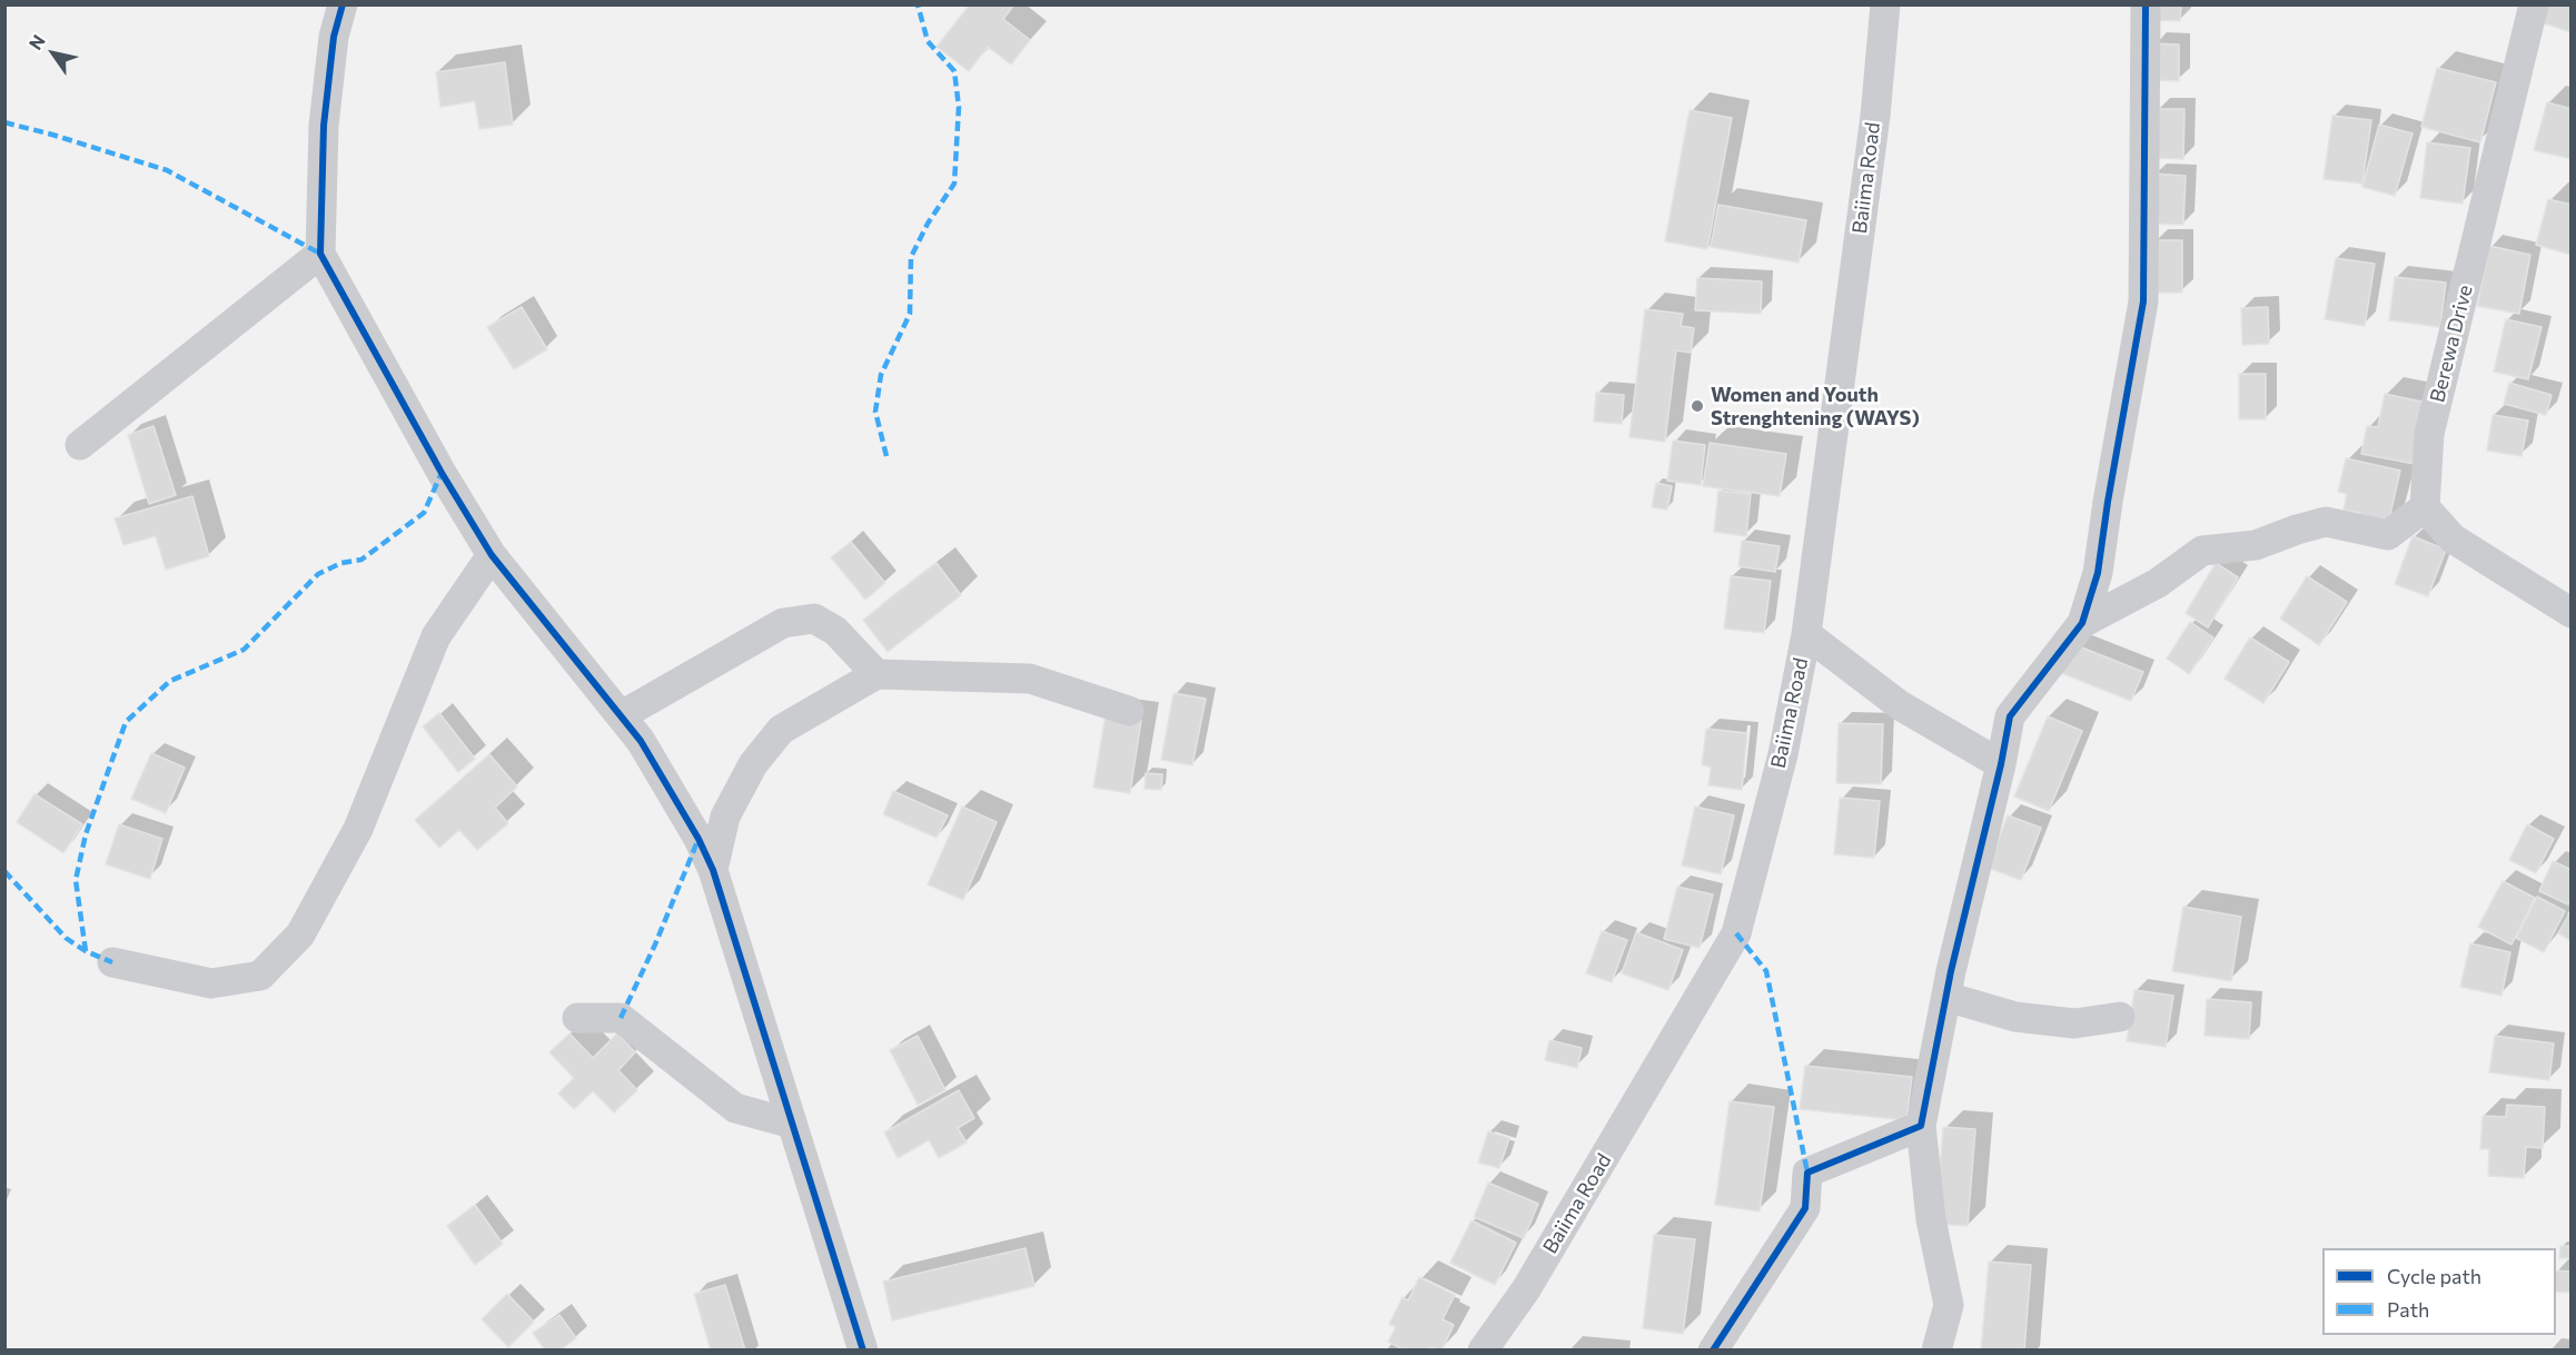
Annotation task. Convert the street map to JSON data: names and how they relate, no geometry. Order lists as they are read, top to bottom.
{
  "streets": {
    "street": ["Baiima Road", "Berewa Drive"]
  },
  "places": ["Women and Youth Strenghtening (WAYS)"],
  "legend": ["Cycle path", "Path"],
  "north": "top left"
}
